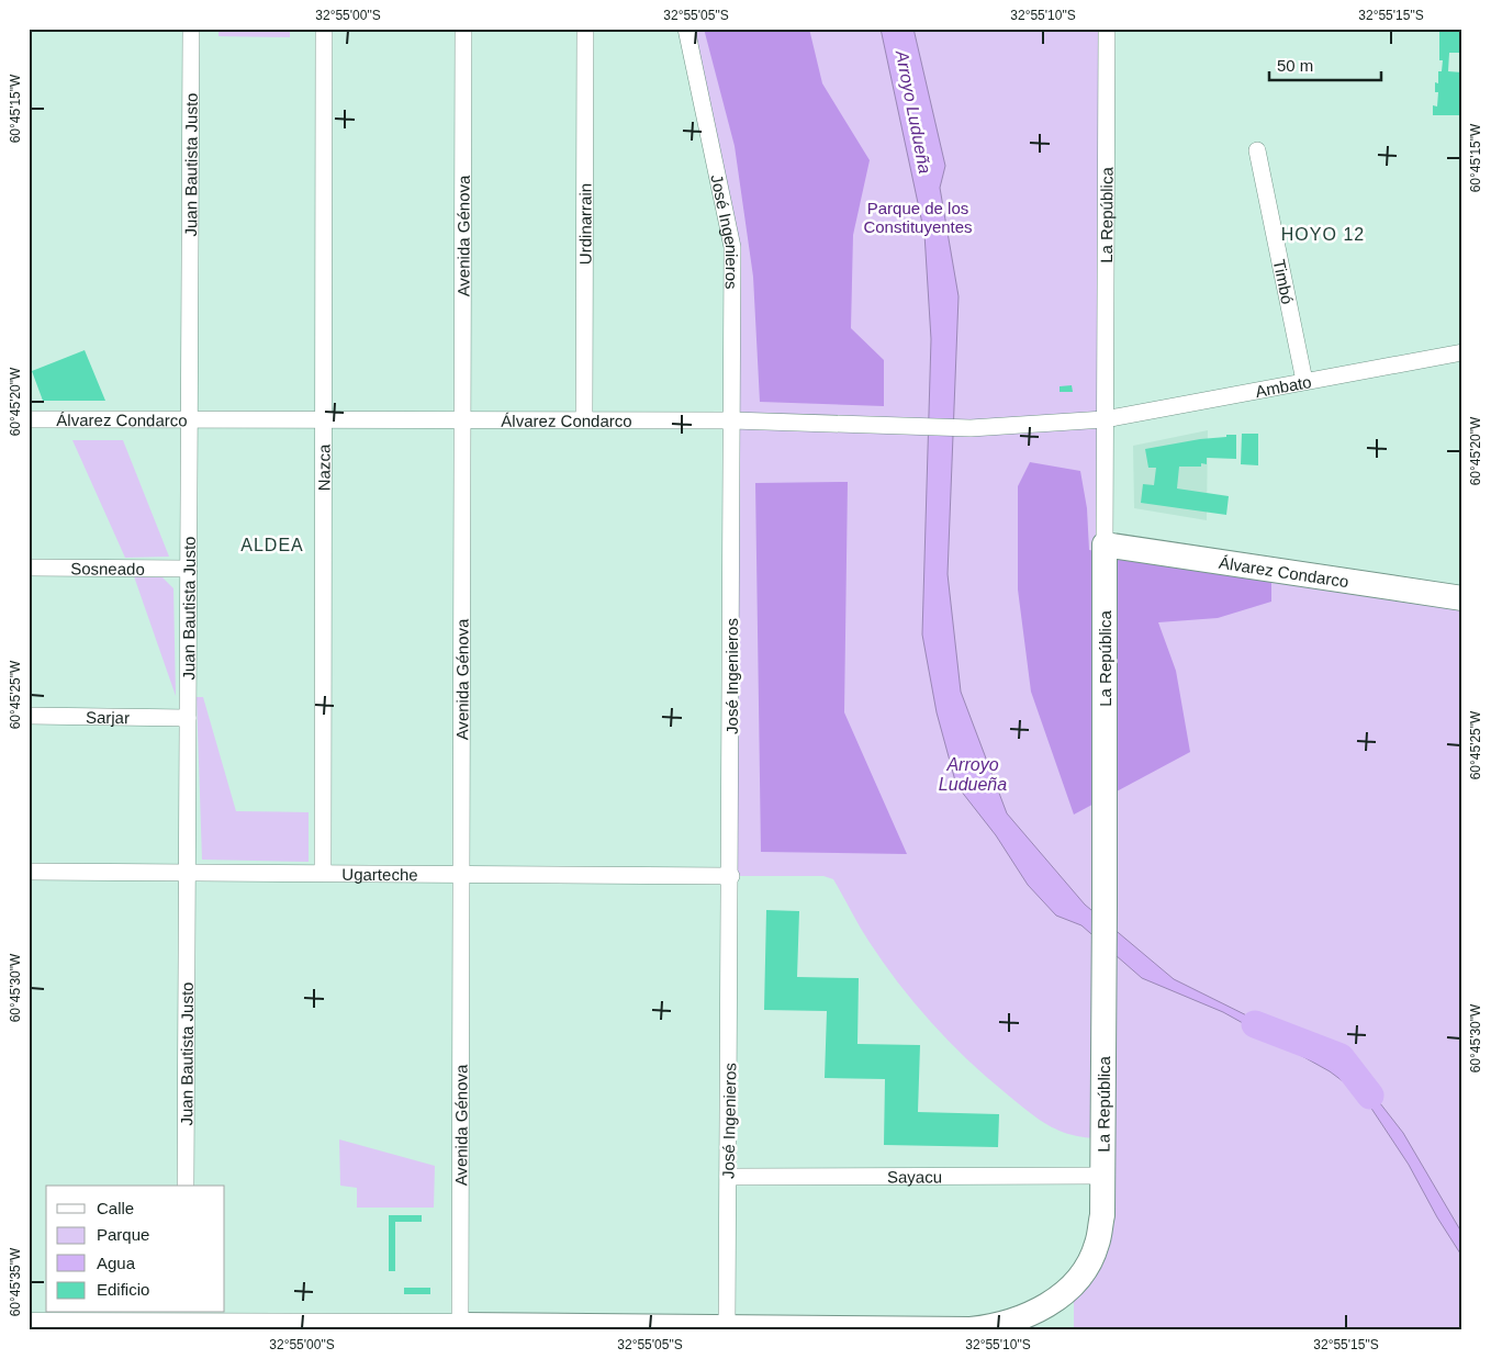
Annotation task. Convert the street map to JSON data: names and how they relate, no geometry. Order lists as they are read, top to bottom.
{
  "streets": {
    "main road": ["La República", "Álvarez Condarco"],
    "street": [
      "Juan Bautista Justo",
      "Urdinarrain",
      "José Ingenieros",
      "Avenida Génova",
      "Timbó",
      "Ambato",
      "Nazca",
      "Sosneado",
      "Sarjar",
      "Ugarteche",
      "Sayacu"
    ]
  },
  "crossings": [
    ["Juan Bautista Justo", "Álvarez Condarco"],
    ["Juan Bautista Justo", "Sosneado"],
    ["Juan Bautista Justo", "Sarjar"],
    ["Juan Bautista Justo", "Ugarteche"],
    ["La República", "José Ingenieros"],
    ["La República", "Avenida Génova"],
    ["La República", "Ambato"],
    ["La República", "Álvarez Condarco"],
    ["La República", "Sayacu"],
    ["Urdinarrain", "Álvarez Condarco"],
    ["José Ingenieros", "Álvarez Condarco"],
    ["José Ingenieros", "Ugarteche"],
    ["José Ingenieros", "Sayacu"],
    ["Avenida Génova", "Álvarez Condarco"],
    ["Avenida Génova", "Ugarteche"],
    ["Timbó", "Ambato"],
    ["Ambato", "Álvarez Condarco"],
    ["Álvarez Condarco", "Nazca"],
    ["Nazca", "Ugarteche"]
  ],
  "districts": ["HOYO 12", "ALDEA"],
  "water": ["Arroyo Ludueña"],
  "parks": ["Parque de los Constituyentes"],
  "legend": [
    "Calle",
    "Parque",
    "Agua",
    "Edificio"
  ],
  "scale_bar": "50 m",
  "coordinates": [
    "32°55'00\"S",
    "32°55'05\"S",
    "32°55'10\"S",
    "32°55'15\"S",
    "60°45'15\"W",
    "60°45'20\"W",
    "60°45'25\"W",
    "60°45'30\"W",
    "60°45'35\"W"
  ]
}
